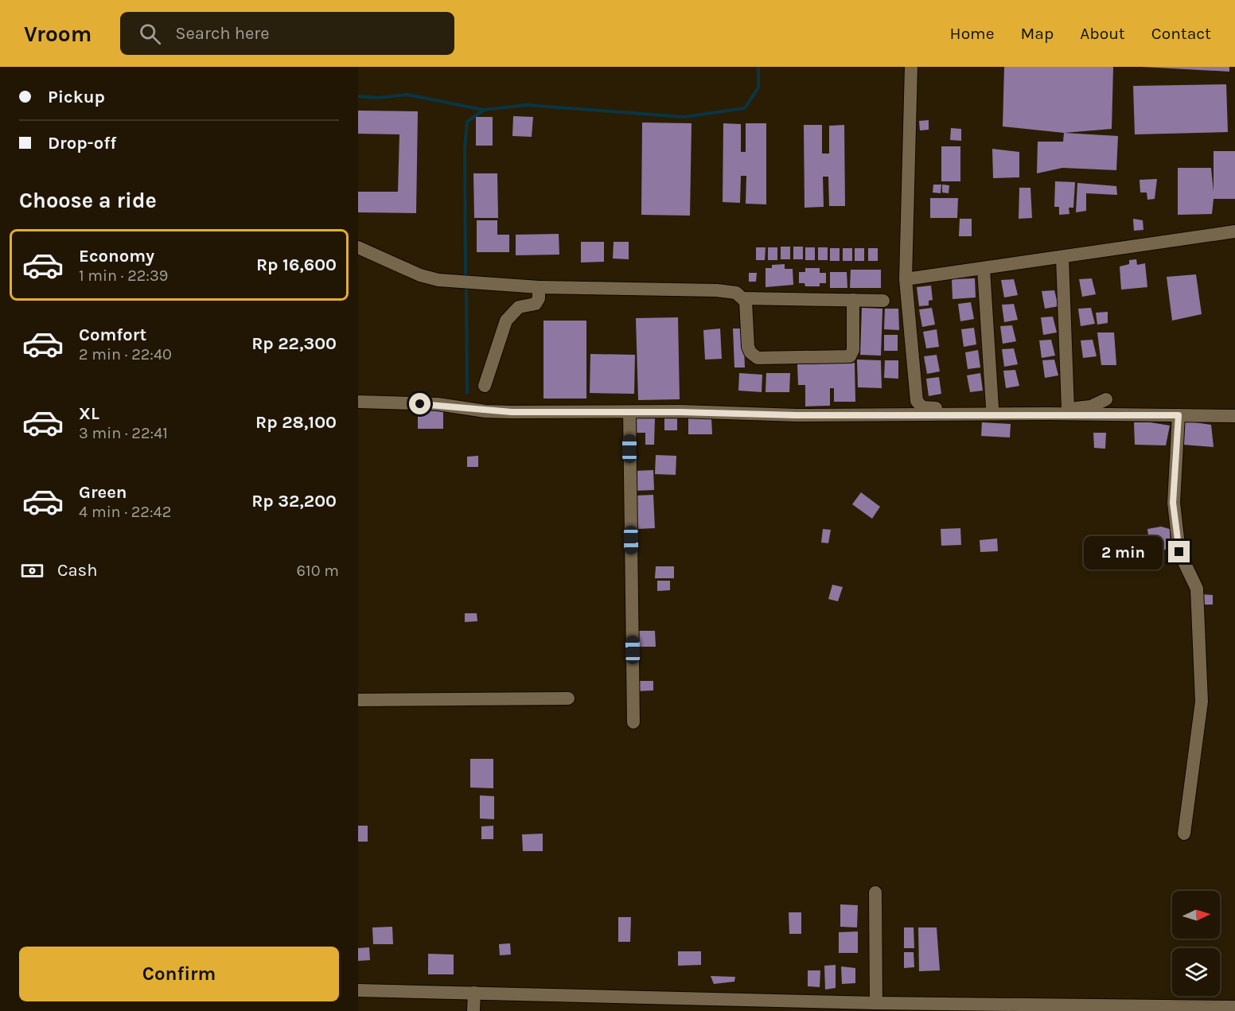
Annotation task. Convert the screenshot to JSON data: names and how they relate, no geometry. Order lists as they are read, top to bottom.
{
  "north": "right",
  "page": {
    "header": "Vroom",
    "search": "Search here",
    "nav": [
      "Home",
      "Map",
      "About",
      "Contact"
    ],
    "banner": ["Pickup", "Drop-off"],
    "heading": "Choose a ride",
    "list": [
      {
        "name": "Economy",
        "note": "1 min · 22:39",
        "value": "Rp 16,600"
      },
      {
        "name": "Comfort",
        "note": "2 min · 22:40",
        "value": "Rp 22,300"
      },
      {
        "name": "XL",
        "note": "3 min · 22:41",
        "value": "Rp 28,100"
      },
      {
        "name": "Green",
        "note": "4 min · 22:42",
        "value": "Rp 32,200"
      }
    ],
    "bubble": "2 min",
    "pay": ["Cash", "610 m"],
    "buttons": "Confirm"
  }
}
